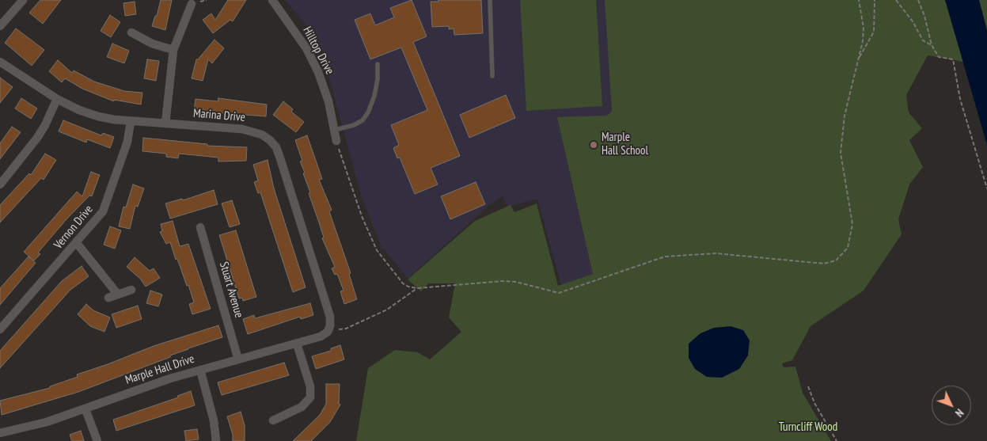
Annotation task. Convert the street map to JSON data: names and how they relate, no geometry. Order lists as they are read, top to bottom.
{
  "streets": {
    "street": [
      "Hilltop Drive",
      "Marina Drive",
      "Vernon Drive",
      "Stuart Avenue",
      "Marple Hall Drive"
    ]
  },
  "crossings": [
    ["Marina Drive", "Vernon Drive"],
    ["Marina Drive", "Marple Hall Drive"],
    ["Stuart Avenue", "Marple Hall Drive"]
  ],
  "parks": ["Turncliff Wood"],
  "places": ["Marple Hall School"],
  "north": "bottom right"
}
